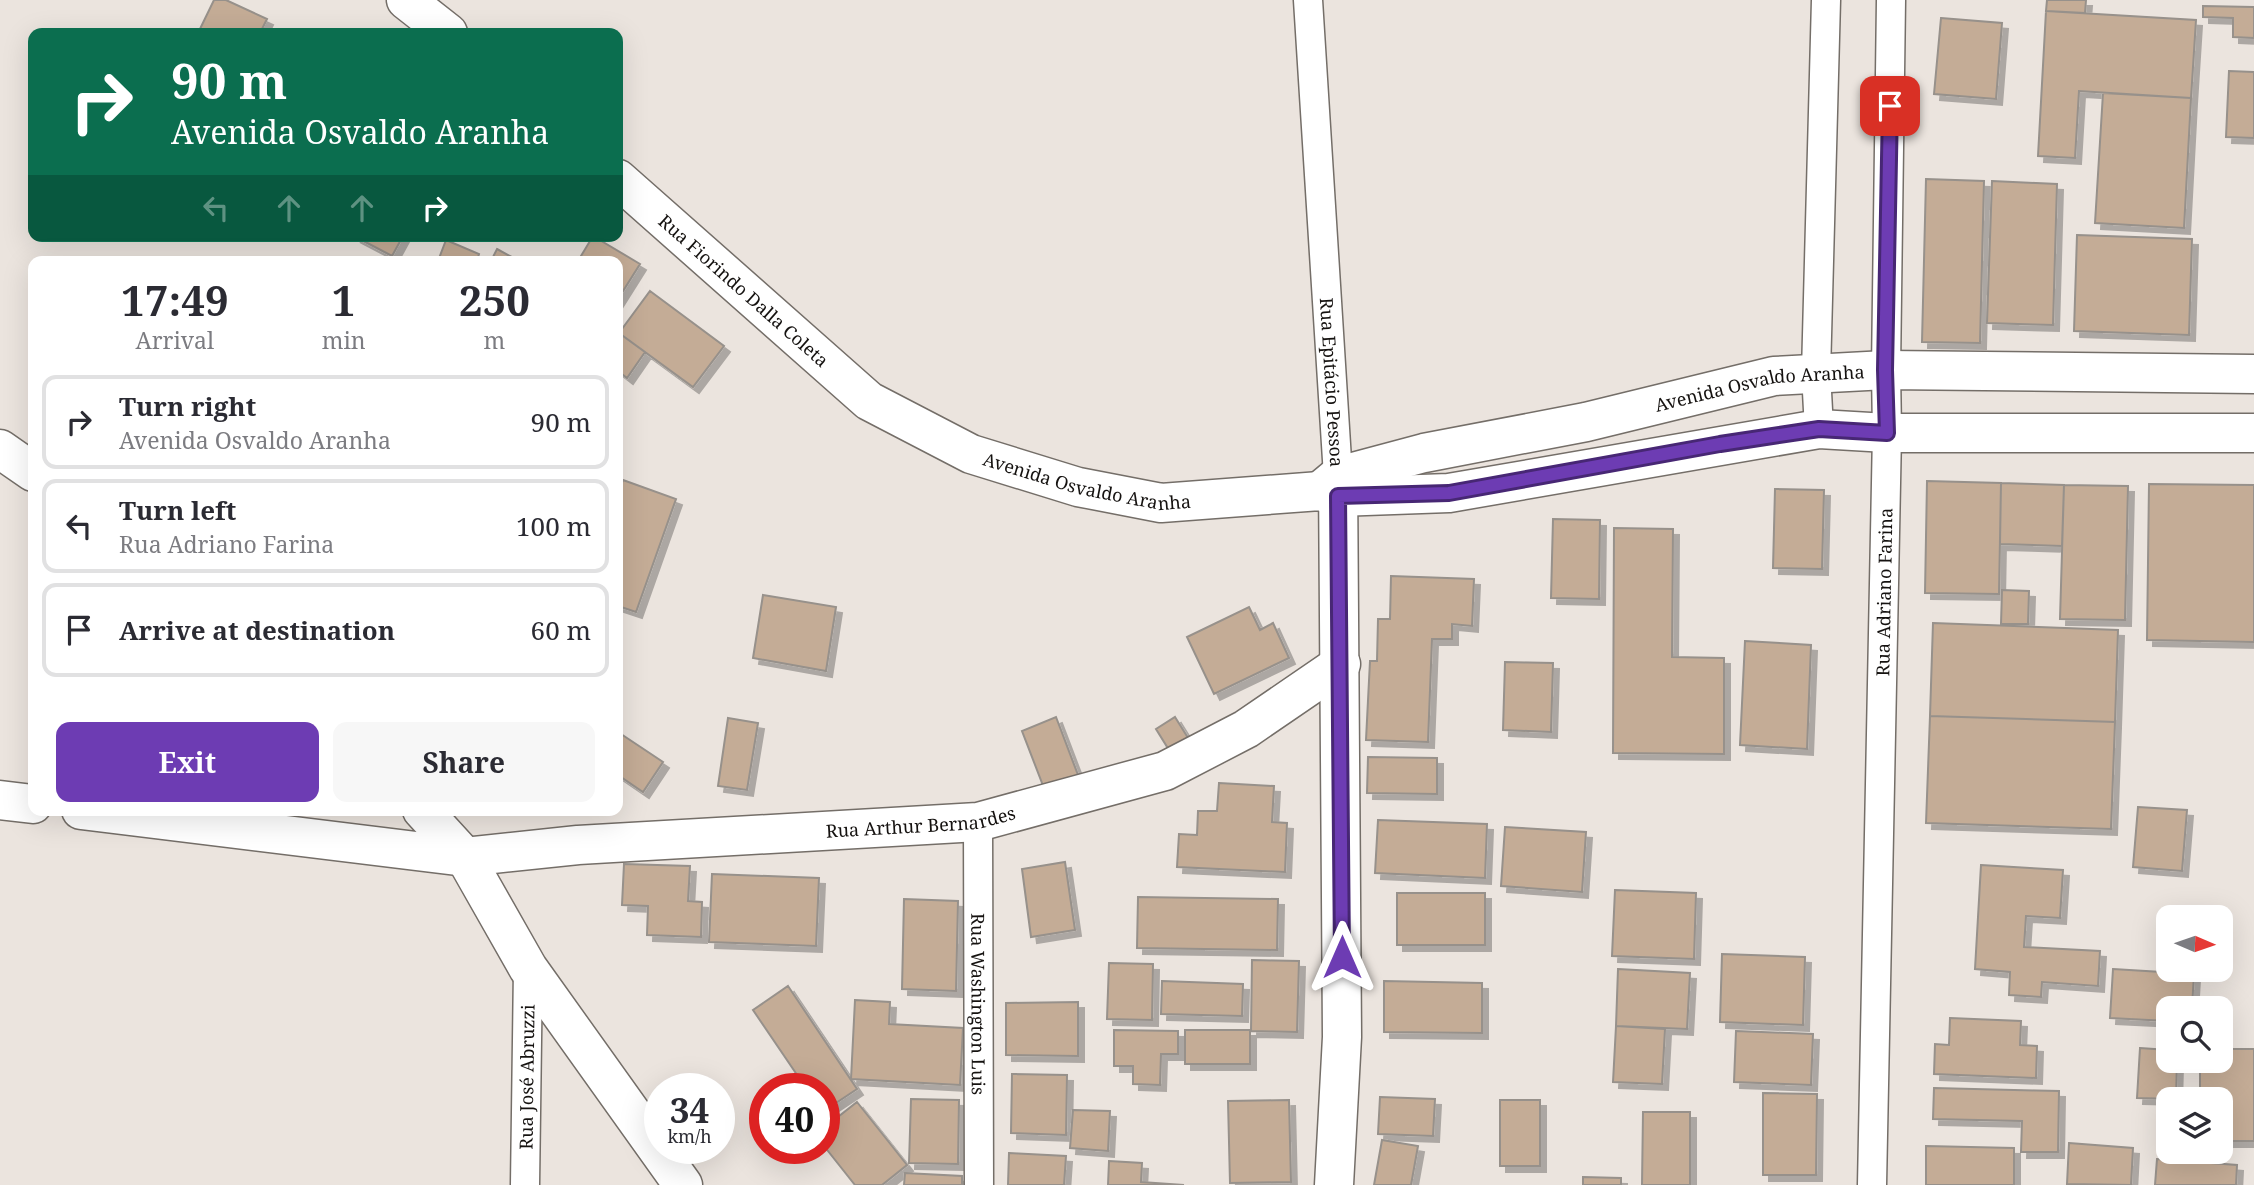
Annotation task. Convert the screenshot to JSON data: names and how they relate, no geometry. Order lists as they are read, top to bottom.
{
  "streets": {
    "main road": [
      "Rua Fiorindo Dalla Coleta",
      "Rua Epitácio Pessoa",
      "Avenida Osvaldo Aranha",
      "Rua Arthur Bernardes"
    ],
    "street": ["Rua Adriano Farina", "Rua Washington Luis", "Rua José Abruzzi"]
  },
  "crossings": [
    ["Rua Fiorindo Dalla Coleta", "Avenida Osvaldo Aranha"],
    ["Rua Epitácio Pessoa", "Avenida Osvaldo Aranha"],
    ["Rua Epitácio Pessoa", "Rua Arthur Bernardes"],
    ["Avenida Osvaldo Aranha", "Rua Adriano Farina"],
    ["Rua Arthur Bernardes", "Rua Washington Luis"]
  ],
  "north": "right",
  "page": {
    "turn": ["90 m", "Avenida Osvaldo Aranha"],
    "eta": [
      "17:49",
      "Arrival",
      "1",
      "min",
      "250",
      "m"
    ],
    "list": [
      {
        "name": "Turn right",
        "note": "Avenida Osvaldo Aranha",
        "value": "90 m"
      },
      {
        "name": "Turn left",
        "note": "Rua Adriano Farina",
        "value": "100 m"
      },
      {
        "name": "Arrive at destination",
        "value": "60 m"
      }
    ],
    "buttons": ["Exit", "Share"],
    "speed": "34 km/h",
    "limit": "40"
  }
}
